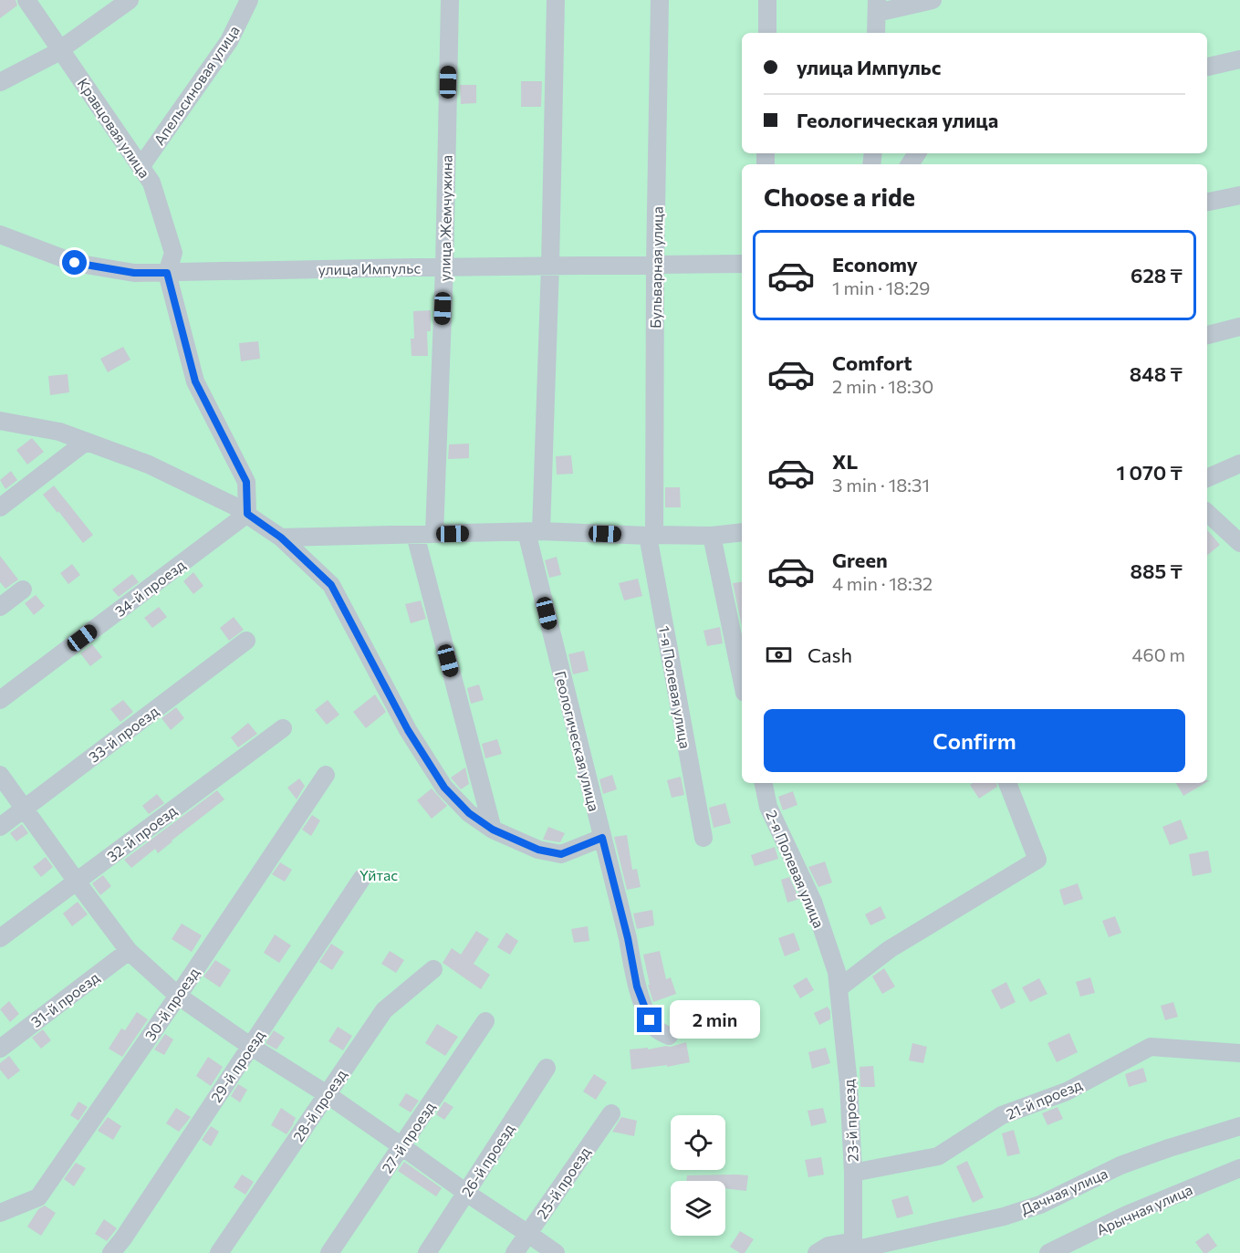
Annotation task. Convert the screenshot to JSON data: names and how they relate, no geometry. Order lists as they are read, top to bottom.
{
  "streets": {
    "street": [
      "Апельсиновая улица",
      "Кравцовая улица",
      "улица Жемчужина",
      "Бульварная улица",
      "улица Импульс",
      "34-й проезд",
      "1-я Полевая улица",
      "33-й проезд",
      "Геологическая улица",
      "32-й проезд",
      "2-я Полевая улица",
      "31-й проезд",
      "30-й проезд",
      "29-й проезд",
      "21-й проезд",
      "28-й проезд",
      "23-й проезд",
      "27-й проезд",
      "26-й проезд",
      "25-й проезд",
      "Дачная улица",
      "Арычная улица"
    ]
  },
  "crossings": [
    ["Апельсиновая улица", "Кравцовая улица"],
    ["Кравцовая улица", "улица Импульс"],
    ["Кравцовая улица", "34-й проезд"],
    ["улица Жемчужина", "улица Импульс"],
    ["Бульварная улица", "улица Импульс"],
    ["Бульварная улица", "1-я Полевая улица"],
    ["улица Импульс", "Геологическая улица"],
    ["2-я Полевая улица", "23-й проезд"],
    ["21-й проезд", "23-й проезд"],
    ["23-й проезд", "Дачная улица"]
  ],
  "parks": ["Үйтас"],
  "page": {
    "banner": ["улица Импульс", "Геологическая улица"],
    "heading": "Choose a ride",
    "list": [
      {
        "name": "Economy",
        "note": "1 min · 18:29",
        "value": "628 ₸"
      },
      {
        "name": "Comfort",
        "note": "2 min · 18:30",
        "value": "848 ₸"
      },
      {
        "name": "XL",
        "note": "3 min · 18:31",
        "value": "1 070 ₸"
      },
      {
        "name": "Green",
        "note": "4 min · 18:32",
        "value": "885 ₸"
      }
    ],
    "pay": ["Cash", "460 m"],
    "buttons": "Confirm",
    "bubble": "2 min"
  }
}
